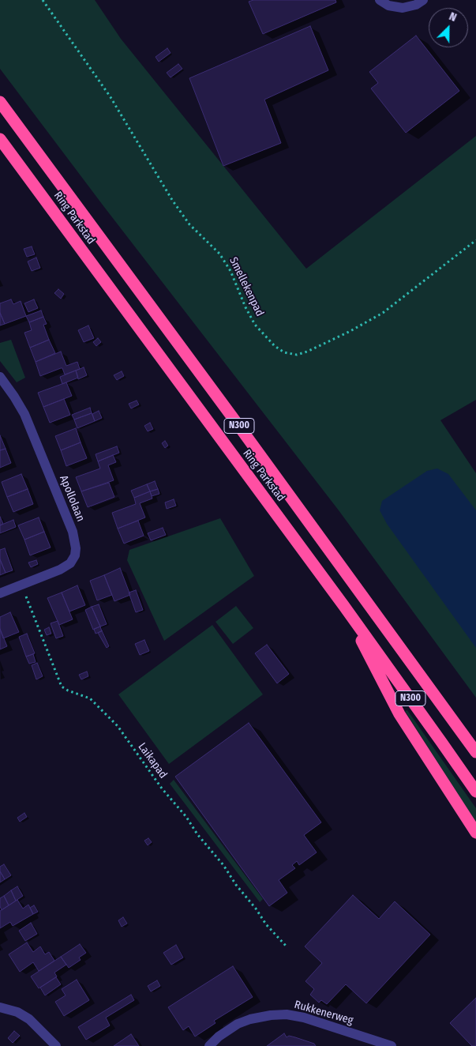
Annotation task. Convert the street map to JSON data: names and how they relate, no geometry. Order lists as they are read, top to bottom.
{
  "streets": {
    "highway": ["Ring Parkstad", "N300"],
    "street": ["Apollolaan", "Rukkenerweg"],
    "path": ["Smellekenpad", "Laikapad"]
  },
  "crossings": [
    ["Ring Parkstad", "N300"],
    ["Apollolaan", "Laikapad"]
  ],
  "north": "top right"
}
